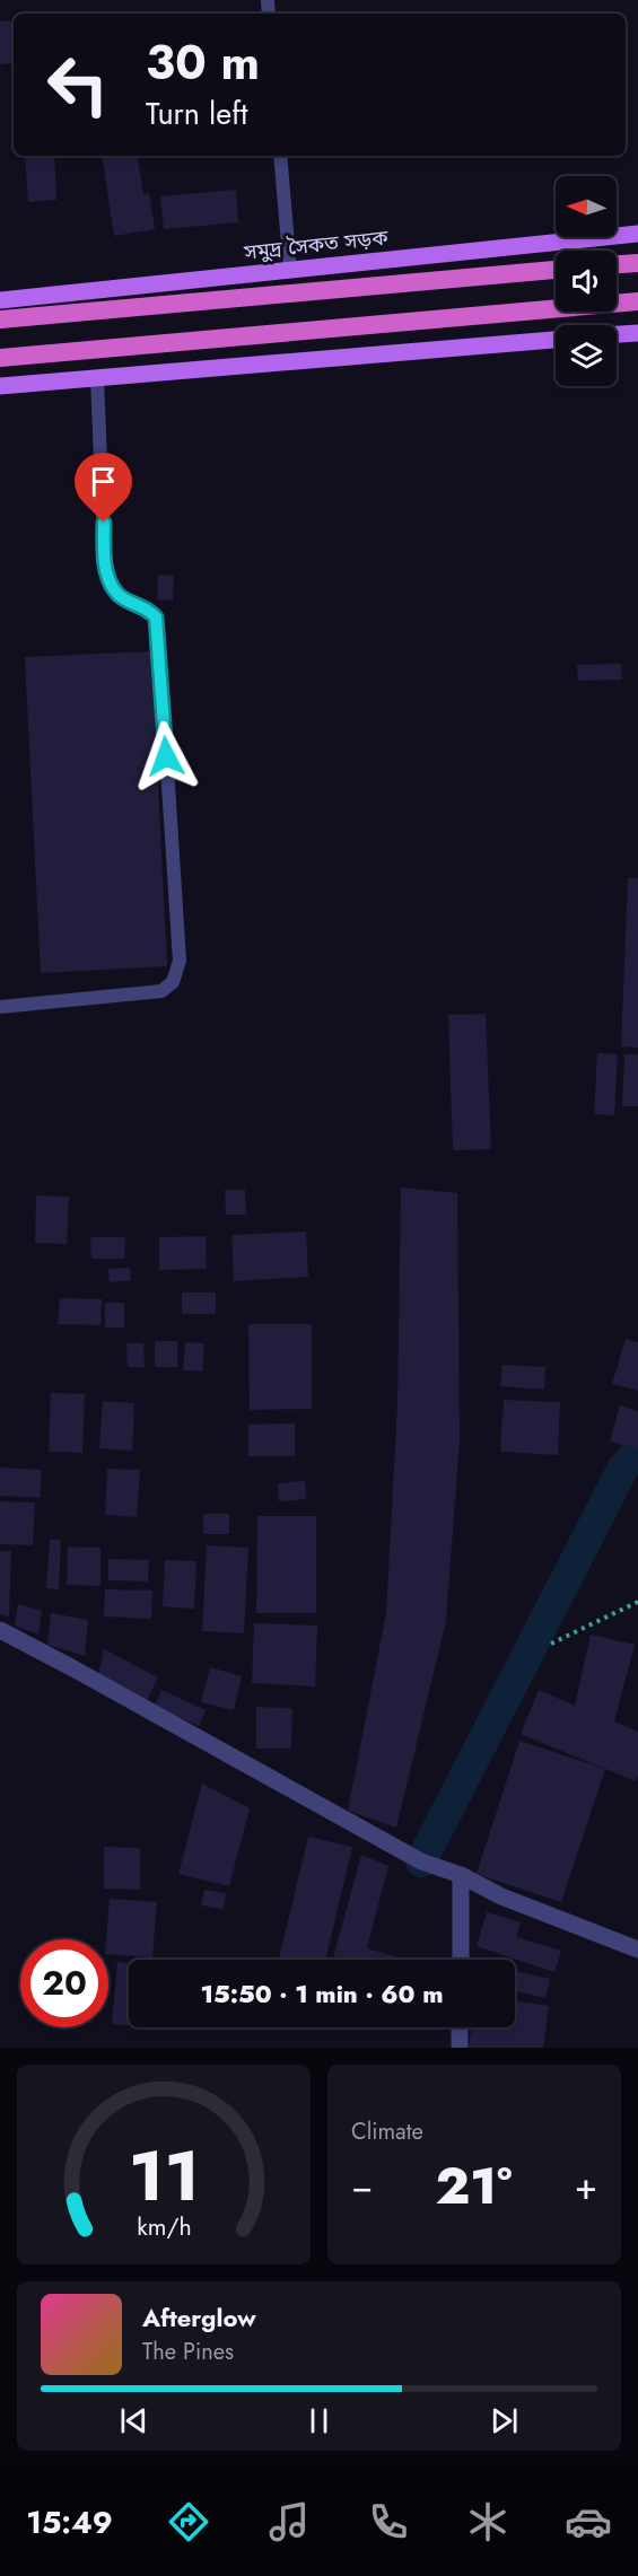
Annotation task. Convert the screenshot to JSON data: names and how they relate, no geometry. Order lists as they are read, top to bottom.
{
  "streets": {
    "main road": ["সমুদ্র সৈকত সড়ক"]
  },
  "north": "left",
  "page": {
    "turn": ["30 m", "Turn left"],
    "limit": "20",
    "trip": "15:50 · 1 min · 60 m",
    "tile": "Climate",
    "heat": ["−", "21°", "+"],
    "song": ["Afterglow", "The Pines"],
    "tabs": "15:49",
    "gauge": ["11", "km/h"]
  }
}
